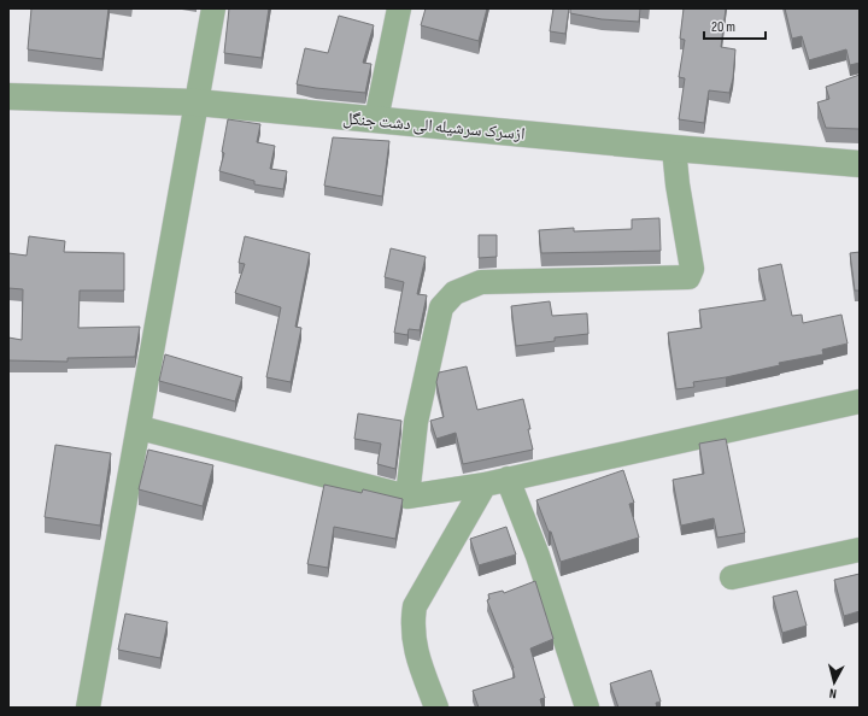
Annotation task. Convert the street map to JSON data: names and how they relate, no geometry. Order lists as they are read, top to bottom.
{
  "streets": {
    "street": ["ازسرک سرشیله الی دشت جنگل"]
  },
  "scale_bar": "20 m",
  "north": "bottom"
}
